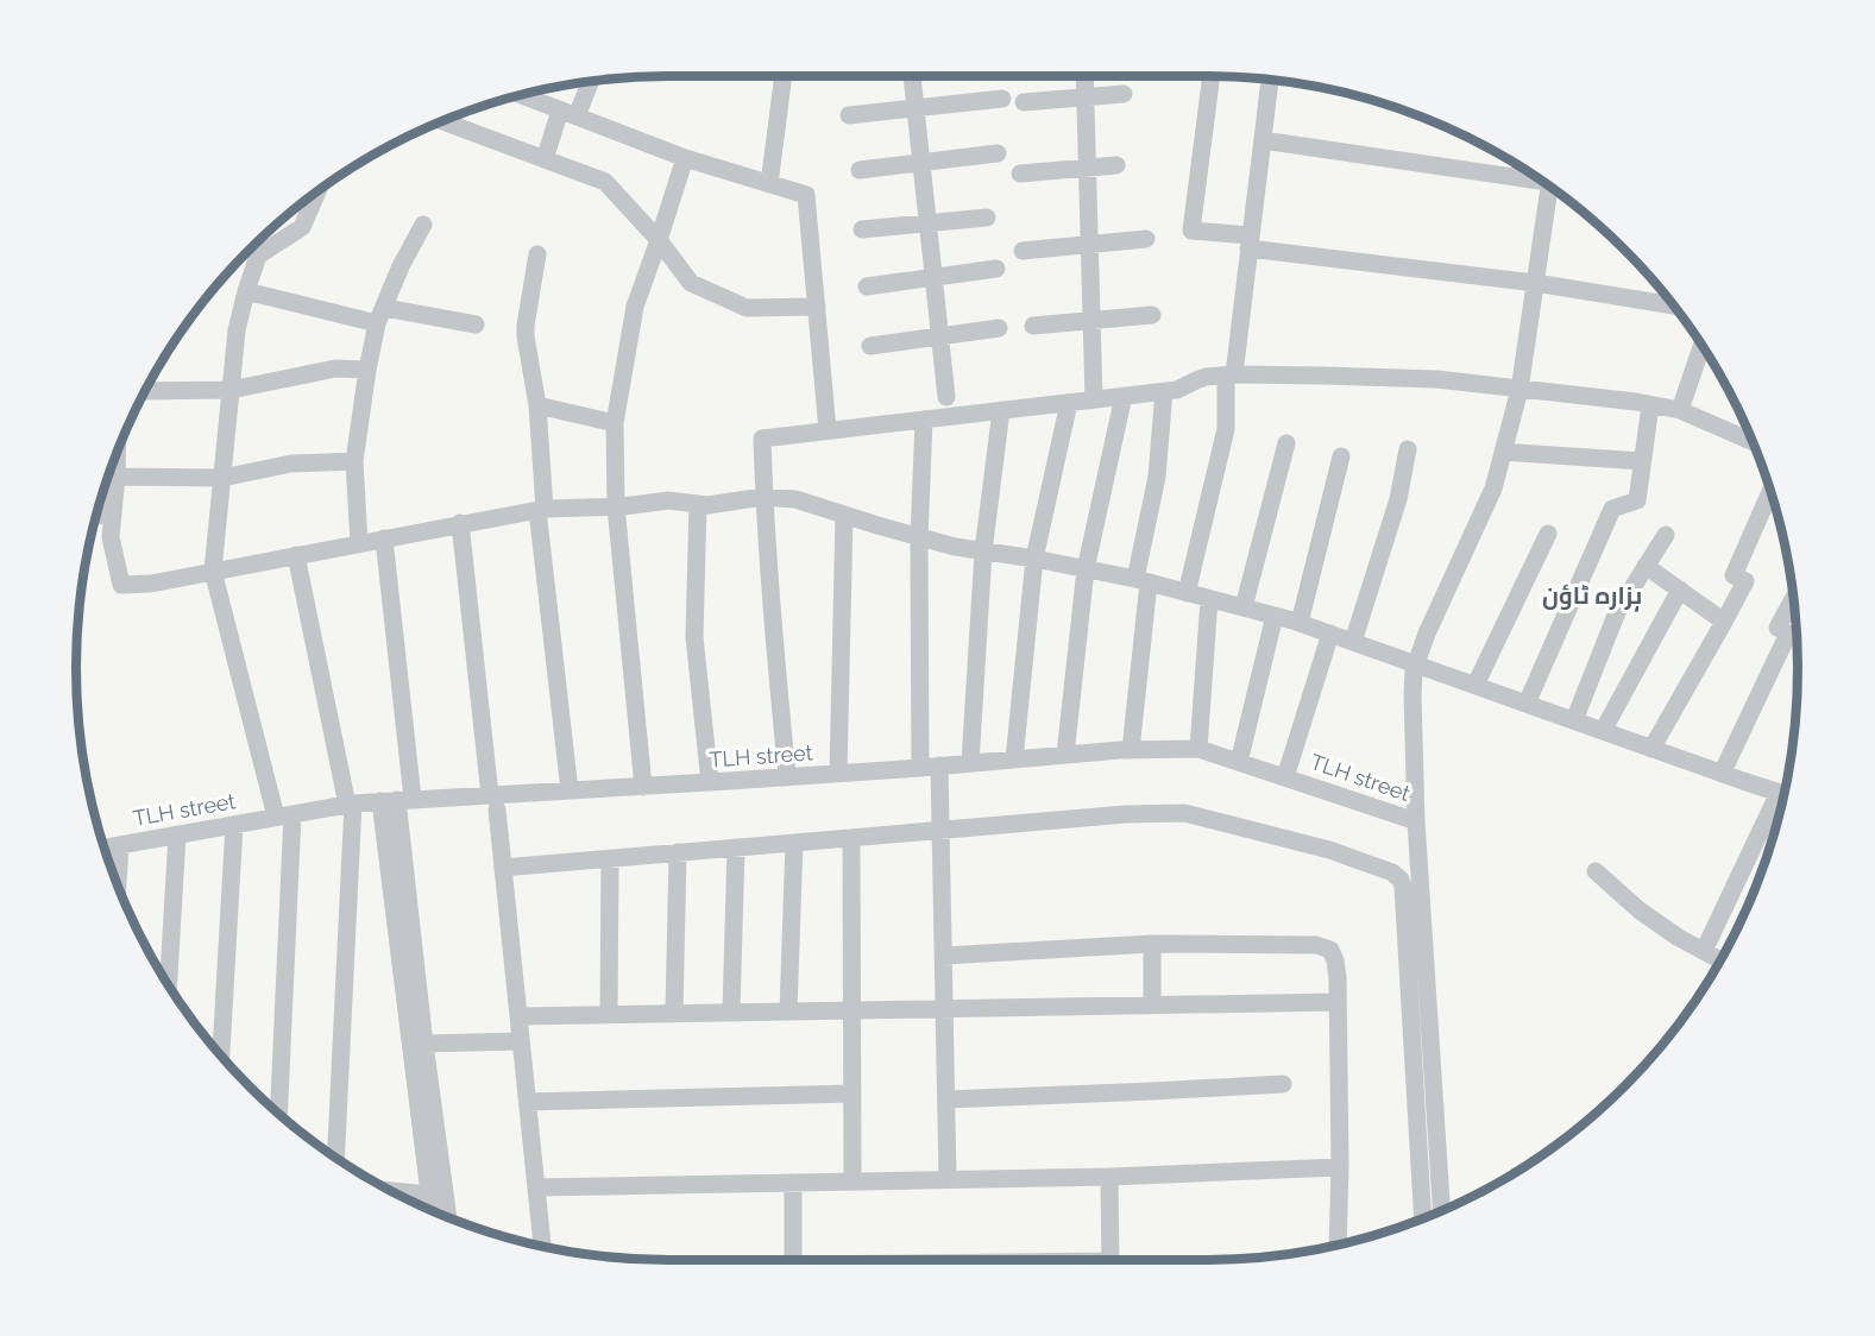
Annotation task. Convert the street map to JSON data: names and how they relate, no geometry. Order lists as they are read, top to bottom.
{
  "streets": {
    "street": ["TLH street"]
  },
  "districts": ["ہزارہ ٹاؤن"]
}
